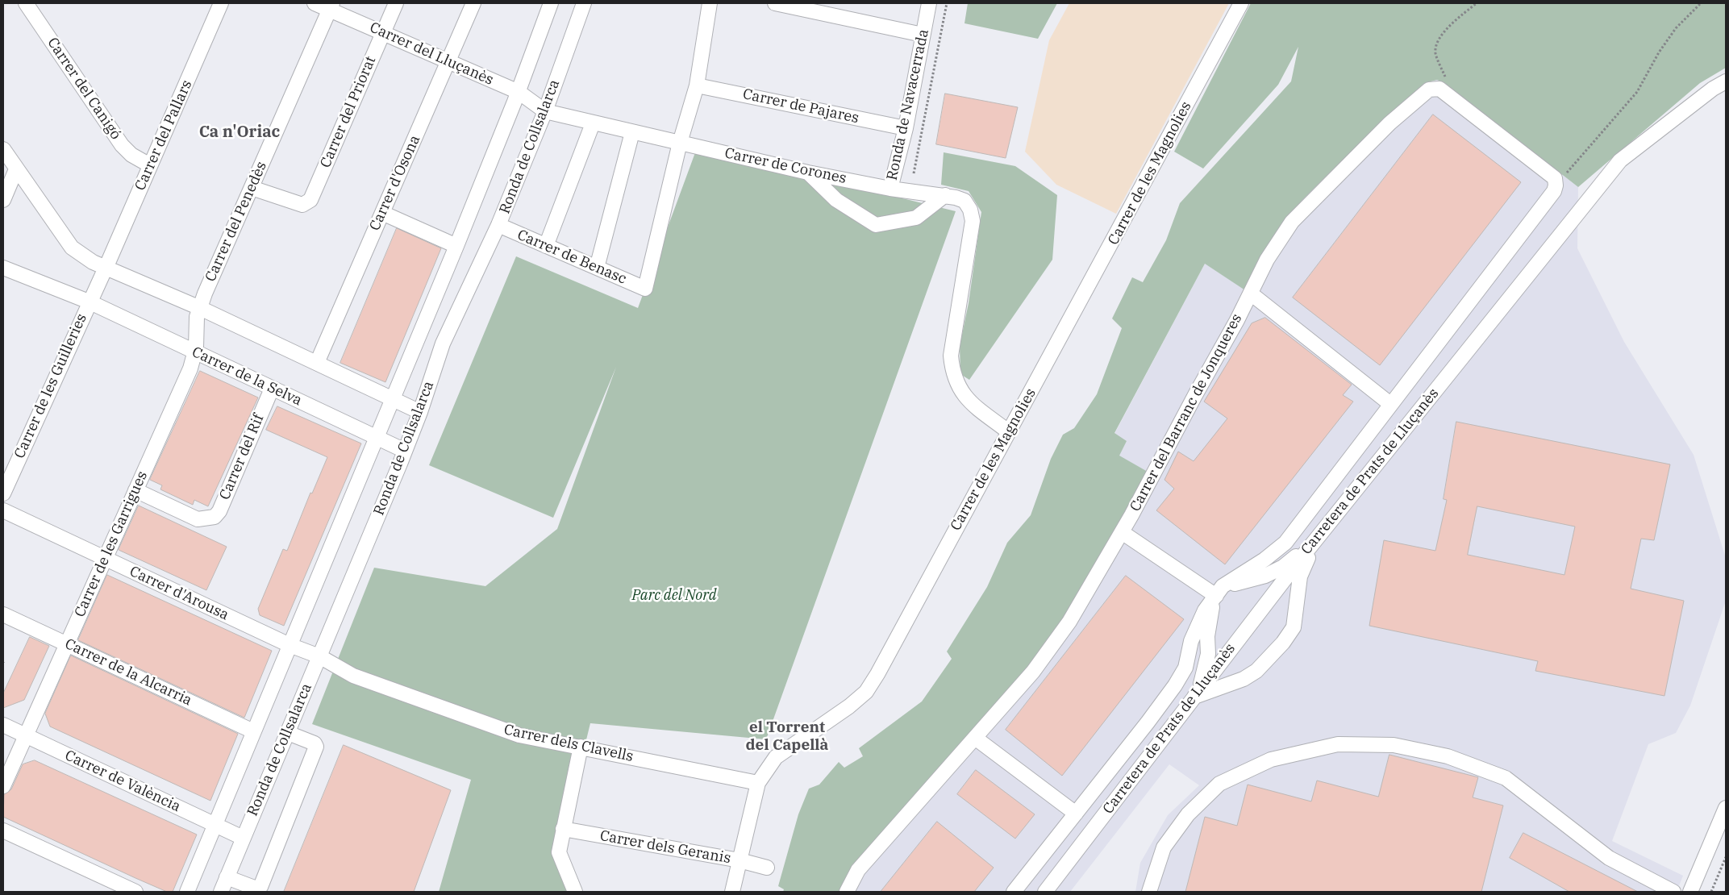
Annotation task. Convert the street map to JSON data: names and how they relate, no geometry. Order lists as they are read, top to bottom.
{
  "streets": {
    "street": [
      "Carrer del Lluçanès",
      "Carrer del Canigó",
      "Ronda de Navacerrada",
      "Carrer de Pajares",
      "Carrer del Priorat",
      "Carrer del Pallars",
      "Ronda de Collsalarca",
      "Carrer de Corones",
      "Carrer de les Magnolies",
      "Carrer d'Osona",
      "Carrer del Penedès",
      "Carrer de Benasc",
      "Carrer de la Selva",
      "Carrer de les Guilleries",
      "Carrer del Barranc de Jonqueres",
      "Carrer del Rif",
      "Carretera de Prats de Lluçanès",
      "Carrer de les Garrigues",
      "Carrer d'Arousa",
      "Carrer de la Alcarria",
      "Carrer dels Clavells",
      "Carrer de València",
      "Carrer dels Geranis"
    ]
  },
  "crossings": [
    ["Carrer del Lluçanès", "Carrer del Priorat"],
    ["Carrer del Lluçanès", "Ronda de Collsalarca"],
    ["Carrer del Lluçanès", "Carrer de Corones"],
    ["Carrer del Lluçanès", "Carrer d'Osona"],
    ["Carrer del Lluçanès", "Carrer del Penedès"],
    ["Carrer del Canigó", "Carrer del Pallars"],
    ["Ronda de Navacerrada", "Carrer de Pajares"],
    ["Ronda de Navacerrada", "Carrer de Corones"],
    ["Ronda de Navacerrada", "Carrer de les Magnolies"],
    ["Carrer del Priorat", "Carrer del Penedès"],
    ["Carrer del Pallars", "Carrer de la Selva"],
    ["Carrer del Pallars", "Carrer de les Guilleries"],
    ["Ronda de Collsalarca", "Carrer de Corones"],
    ["Ronda de Collsalarca", "Carrer de Benasc"],
    ["Ronda de Collsalarca", "Carrer de la Selva"],
    ["Ronda de Collsalarca", "Carrer d'Arousa"],
    ["Ronda de Collsalarca", "Carrer de la Alcarria"],
    ["Ronda de Collsalarca", "Carrer dels Clavells"],
    ["Ronda de Collsalarca", "Carrer de València"],
    ["Carrer de Corones", "Carrer de Benasc"],
    ["Carrer de les Magnolies", "Carrer dels Clavells"],
    ["Carrer de les Magnolies", "Carrer dels Geranis"],
    ["Carrer del Penedès", "Carrer de la Selva"],
    ["Carrer del Penedès", "Carrer de les Garrigues"],
    ["Carrer de la Selva", "Carrer de les Guilleries"],
    ["Carrer de la Selva", "Carrer del Rif"],
    ["Carrer de la Selva", "Carrer de les Garrigues"],
    ["Carrer del Rif", "Carrer de les Garrigues"],
    ["Carrer de les Garrigues", "Carrer d'Arousa"],
    ["Carrer de les Garrigues", "Carrer de la Alcarria"],
    ["Carrer de les Garrigues", "Carrer de València"],
    ["Carrer d'Arousa", "Carrer dels Clavells"]
  ],
  "districts": ["Ca n'Oriac", "el Torrent del Capellà"],
  "parks": ["Parc del Nord"]
}
